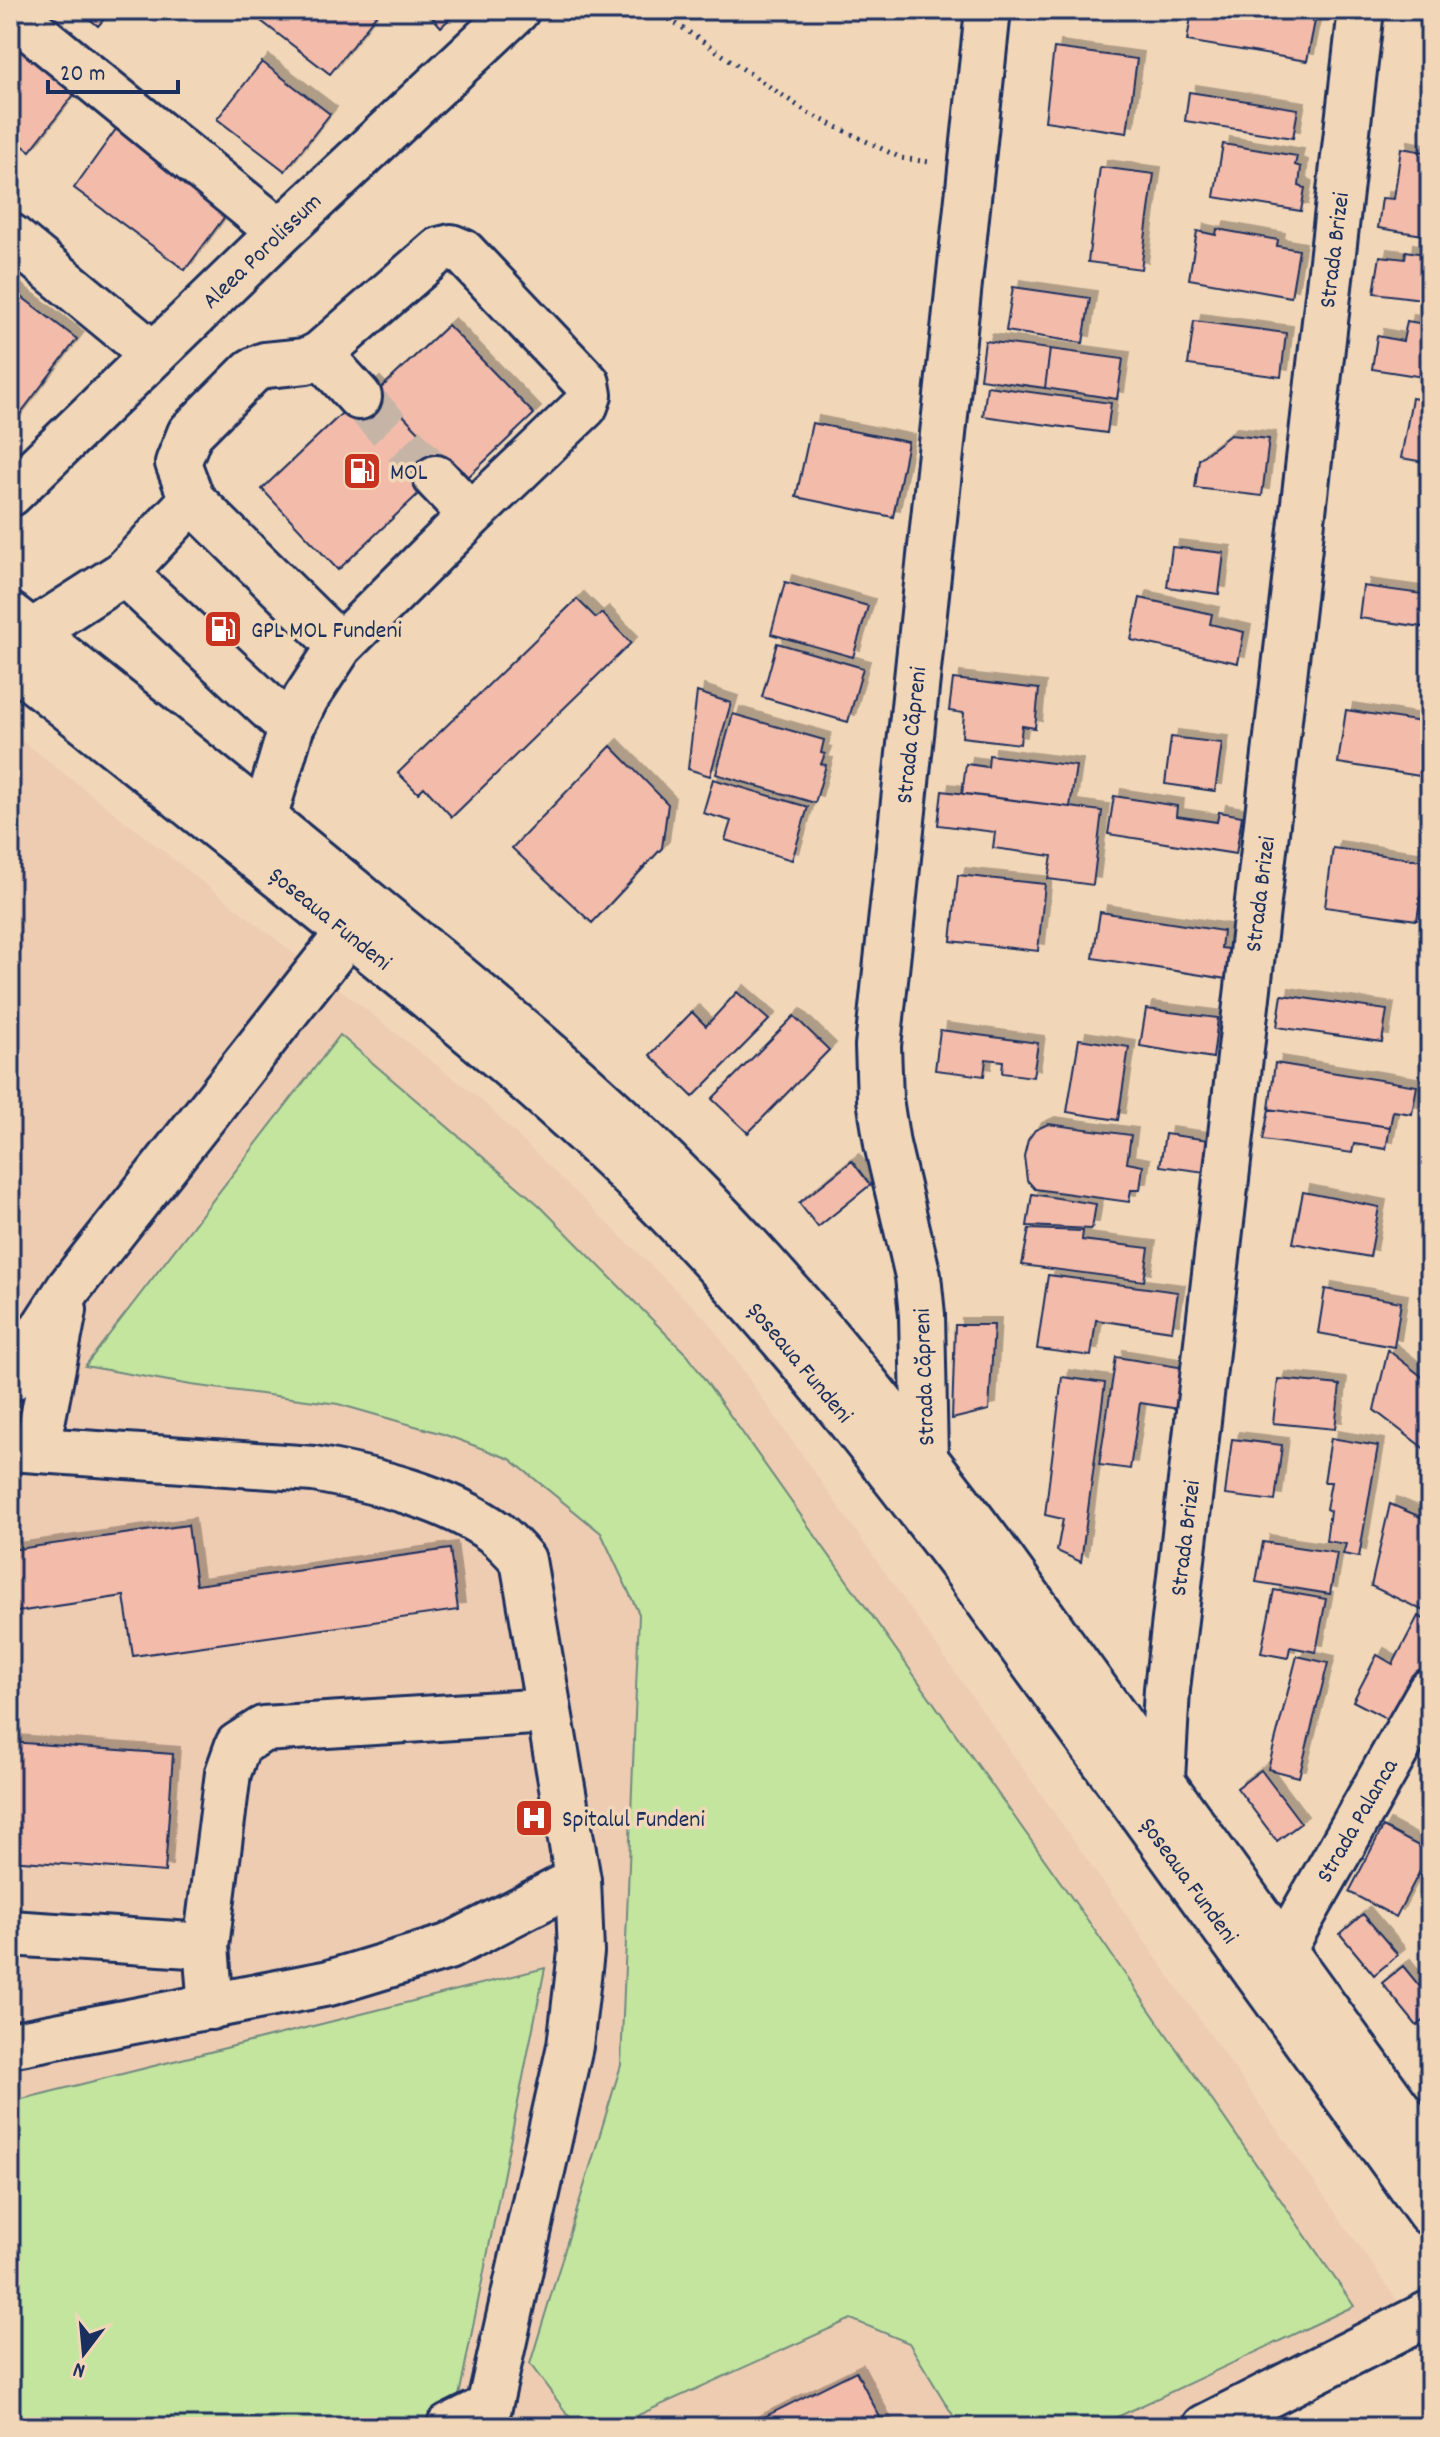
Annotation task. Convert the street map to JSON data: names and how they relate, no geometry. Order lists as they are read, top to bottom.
{
  "streets": {
    "street": [
      "Aleea Porolissum",
      "Strada Brizei",
      "Strada Căpreni",
      "Șoseaua Fundeni",
      "Strada Palanca"
    ]
  },
  "crossings": [
    ["Strada Brizei", "Șoseaua Fundeni"],
    ["Strada Căpreni", "Șoseaua Fundeni"],
    ["Șoseaua Fundeni", "Strada Palanca"]
  ],
  "places": {
    "fuel station": ["MOL", "GPL MOL Fundeni"],
    "hospital": ["Spitalul Fundeni"]
  },
  "scale_bar": "20 m",
  "north": "bottom"
}
